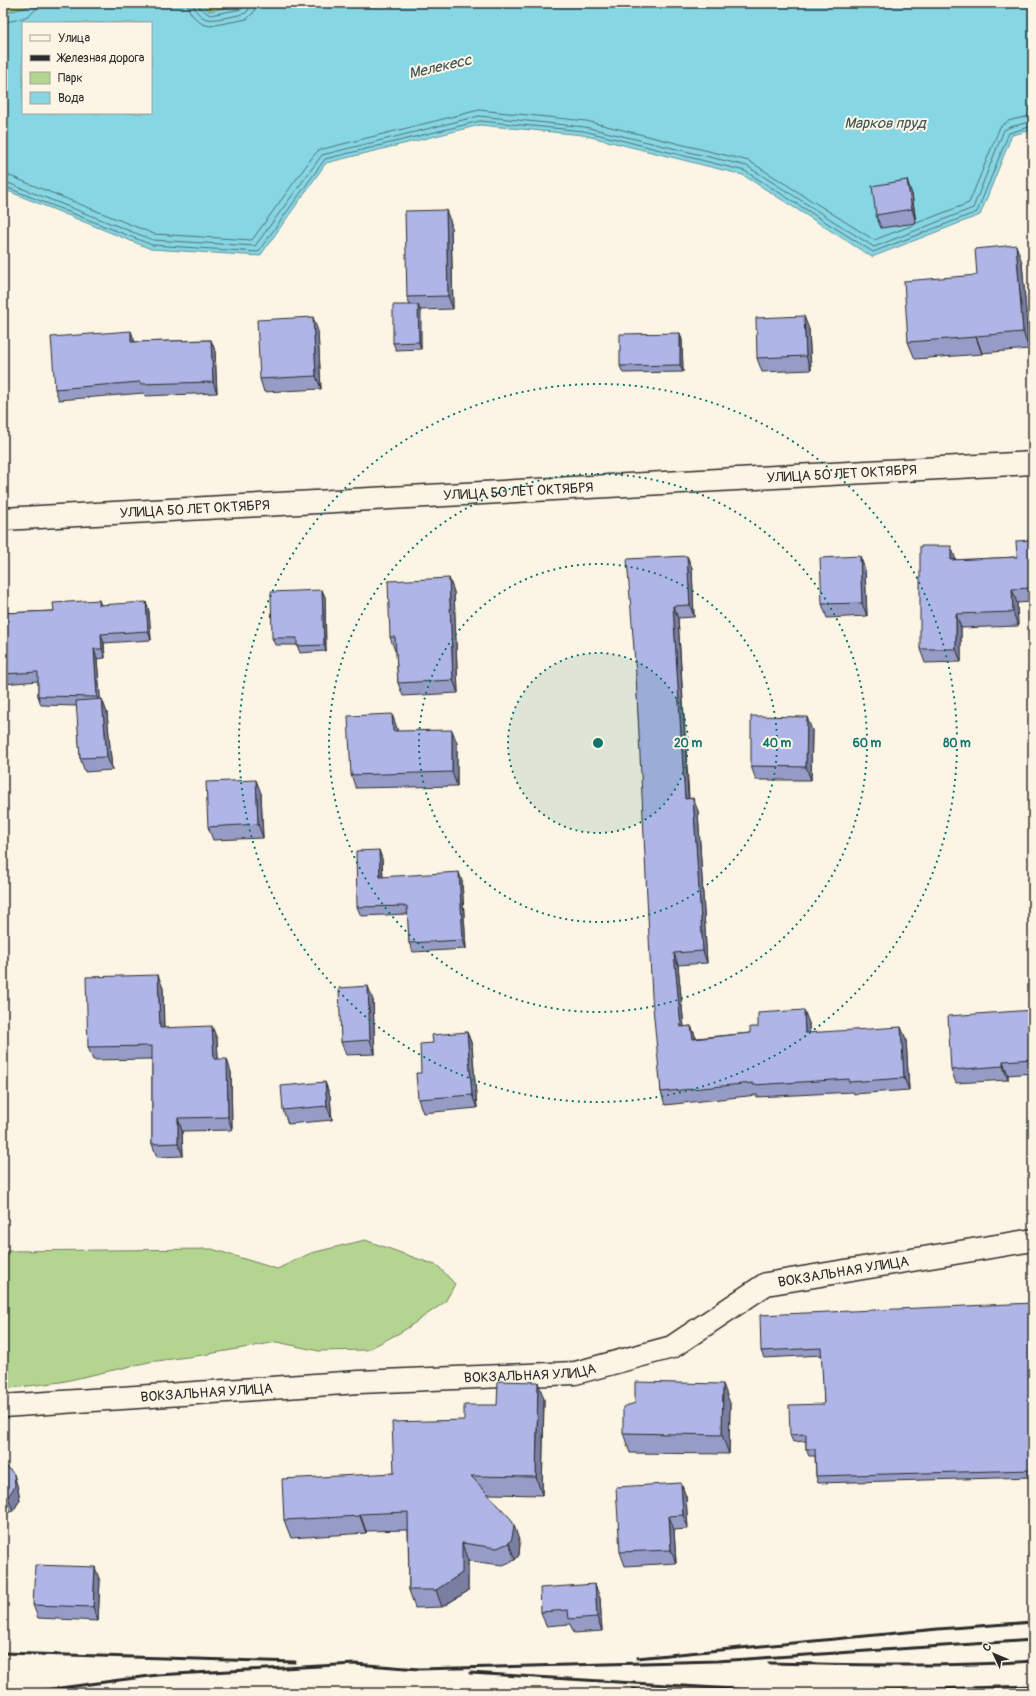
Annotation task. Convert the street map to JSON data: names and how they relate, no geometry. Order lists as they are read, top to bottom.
{
  "streets": {
    "street": ["УЛИЦА 50 ЛЕТ ОКТЯБРЯ", "ВОКЗАЛЬНАЯ УЛИЦА"]
  },
  "water": ["Мелекесс", "Марков пруд"],
  "legend": [
    "Улица",
    "Железная дорога",
    "Парк",
    "Вода"
  ],
  "north": "top left",
  "rings": [
    "20 m",
    "40 m",
    "60 m",
    "80 m"
  ]
}
